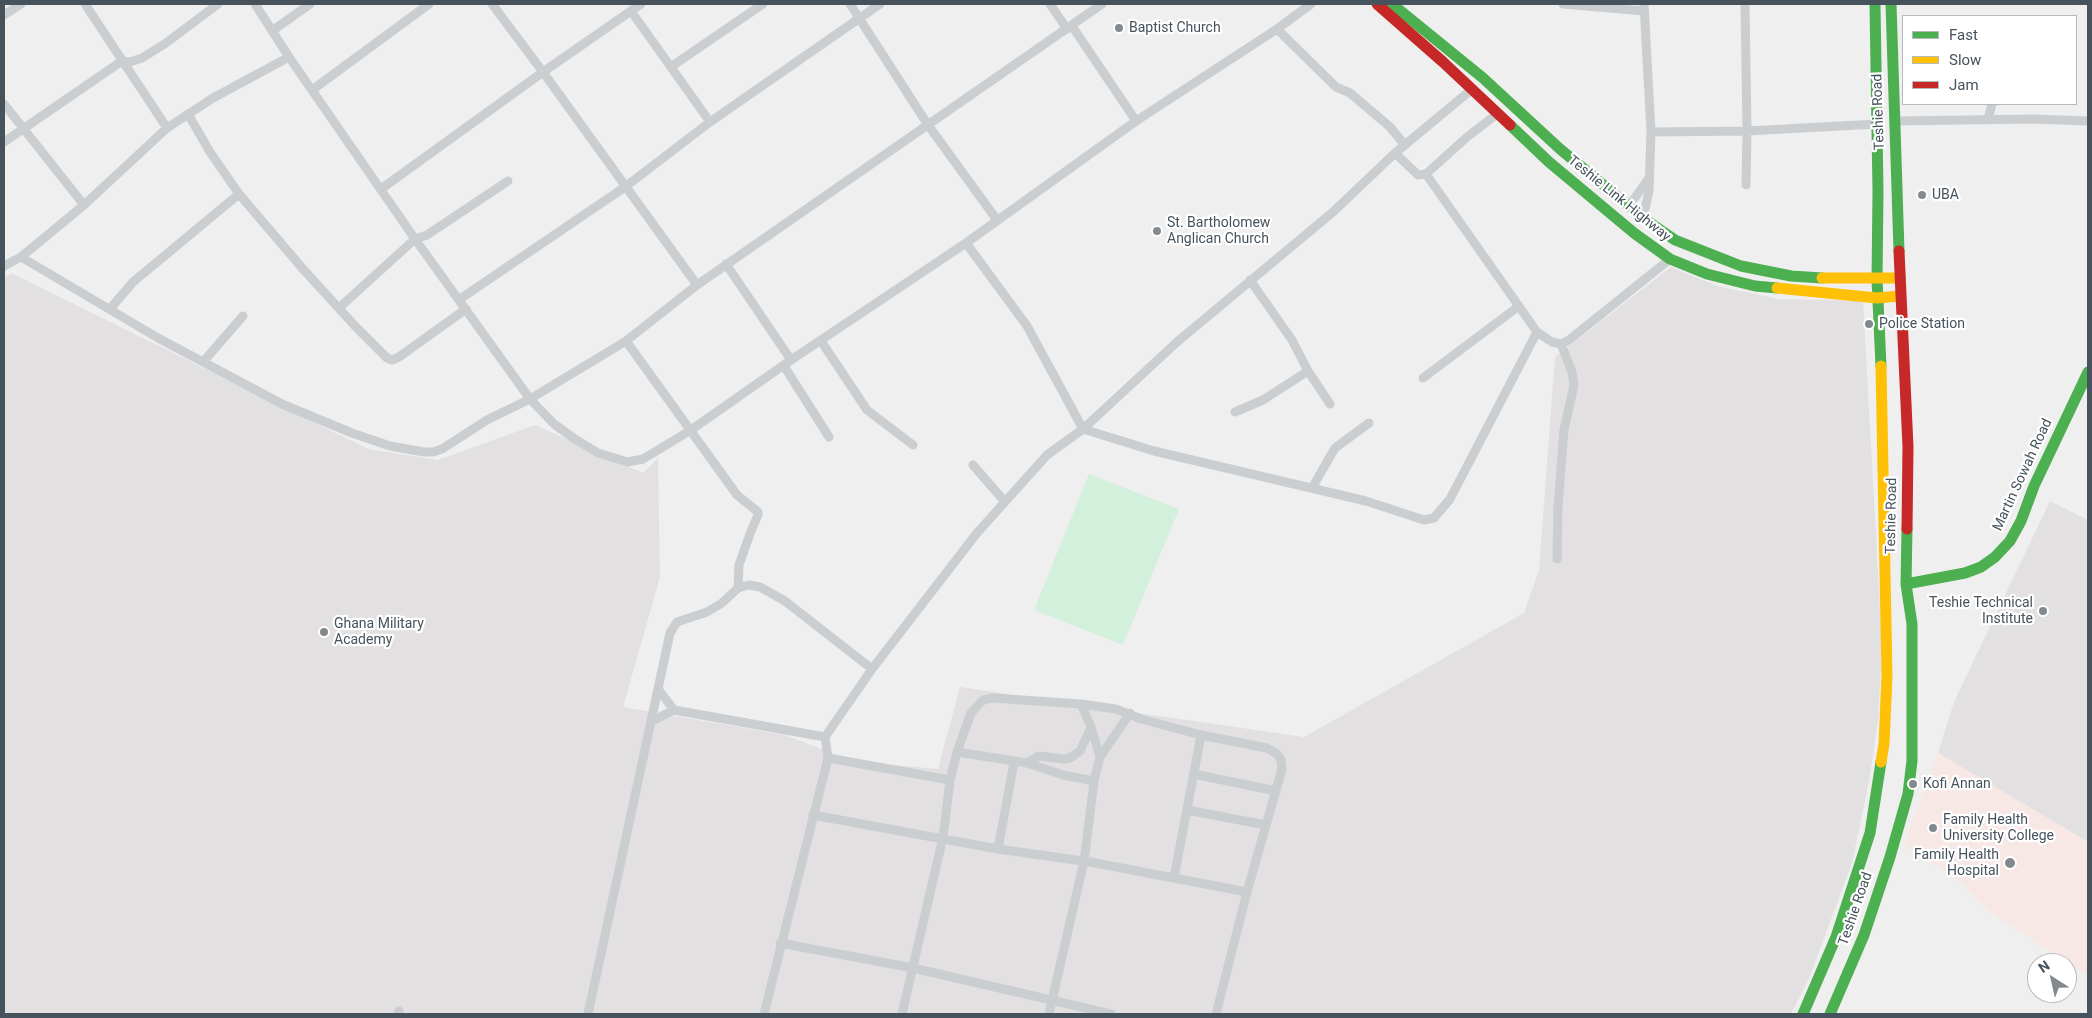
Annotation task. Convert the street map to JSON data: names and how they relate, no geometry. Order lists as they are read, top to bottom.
{
  "streets": {
    "main road": ["Teshie Road", "Teshie Link Highway", "Martin Sowah Road"]
  },
  "crossings": [
    ["Teshie Road", "Teshie Link Highway"],
    ["Teshie Road", "Martin Sowah Road"]
  ],
  "places": [
    "Baptist Church",
    "UBA",
    "St. Bartholomew Anglican Church",
    "Police Station",
    "Teshie Technical Institute",
    "Ghana Military Academy",
    "Kofi Annan",
    "Family Health University College",
    "Family Health Hospital"
  ],
  "legend": ["Fast", "Slow", "Jam"],
  "north": "top left"
}
